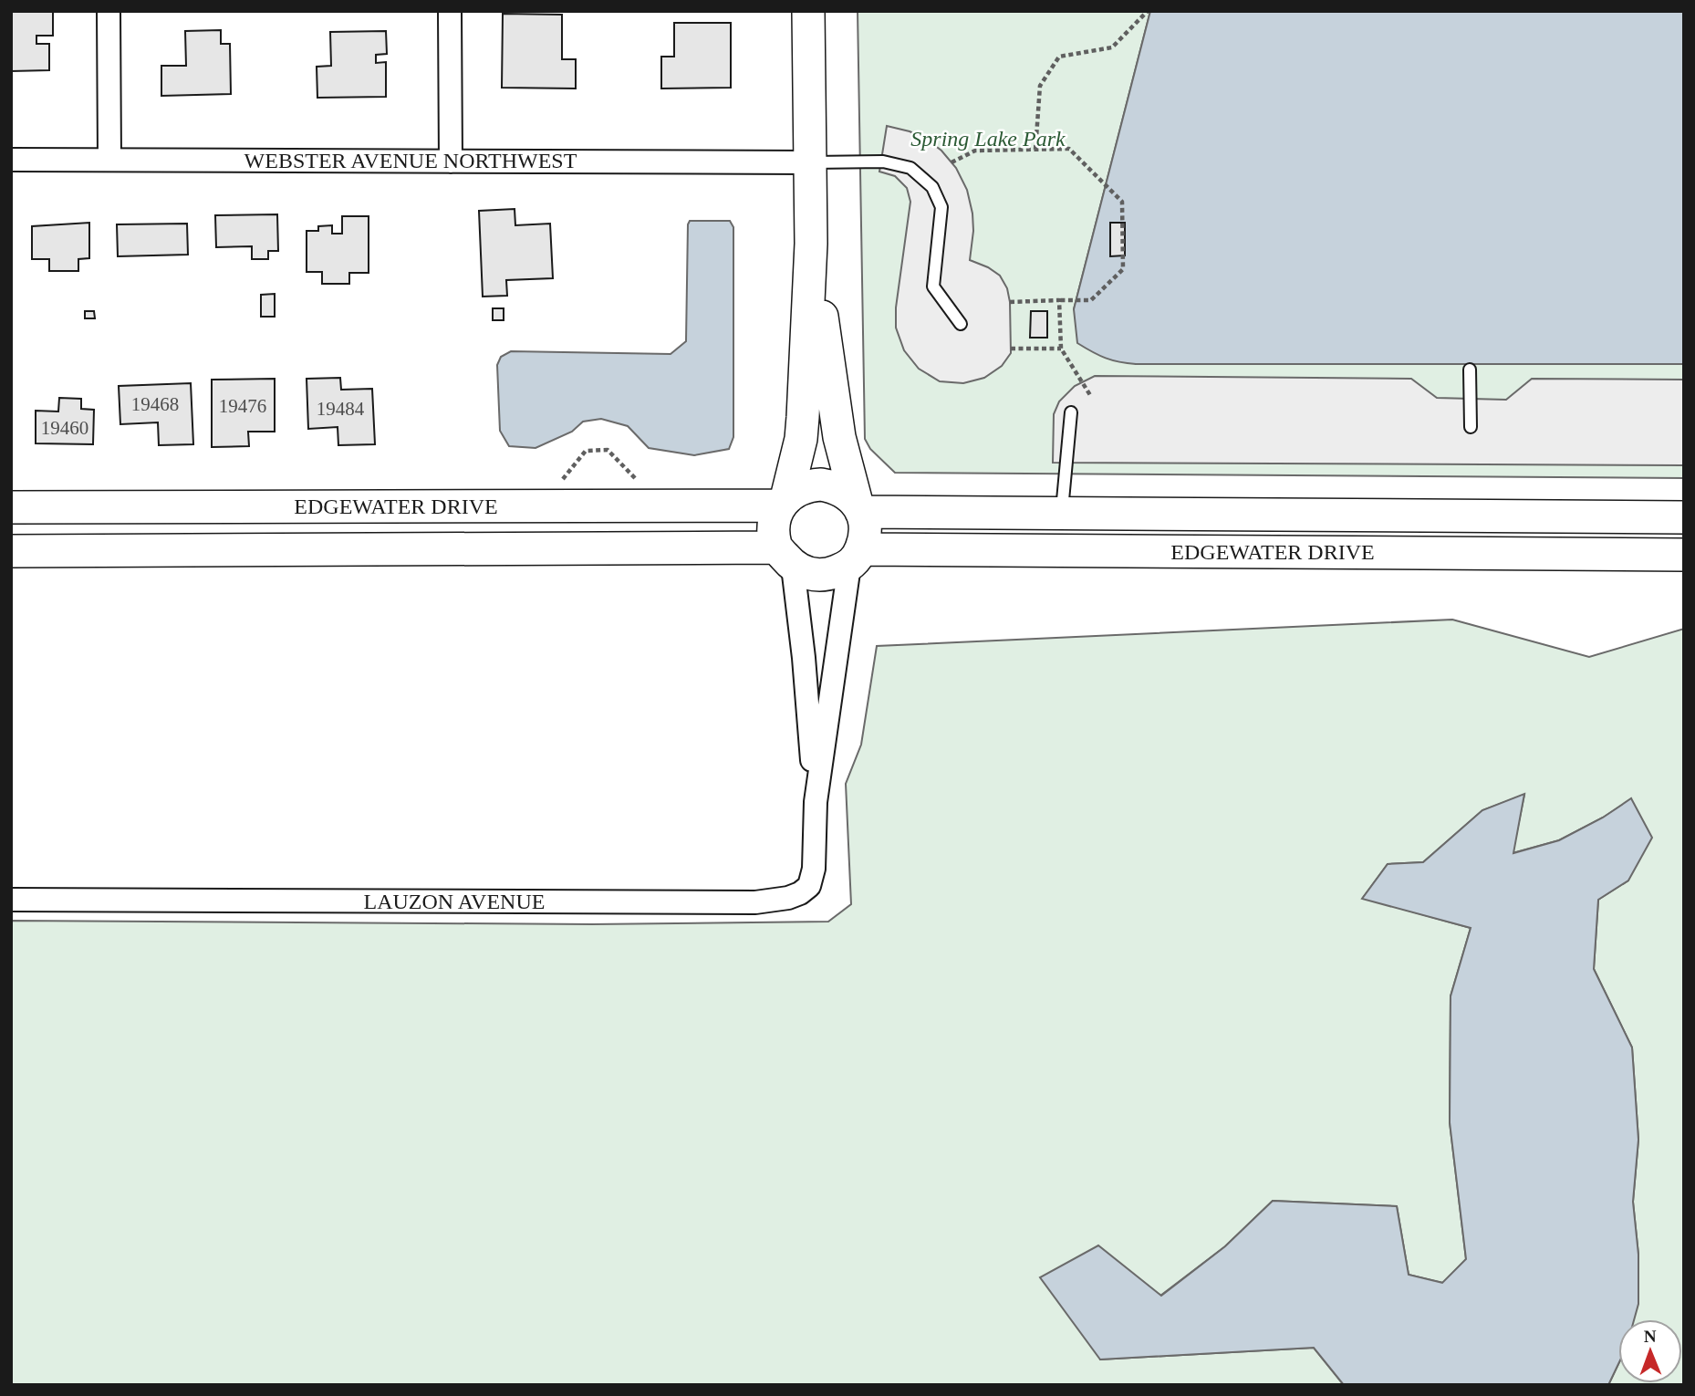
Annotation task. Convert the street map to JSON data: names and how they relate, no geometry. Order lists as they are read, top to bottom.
{
  "streets": {
    "street": ["WEBSTER AVENUE NORTHWEST", "EDGEWATER DRIVE", "LAUZON AVENUE"]
  },
  "crossings": [
    ["EDGEWATER DRIVE", "LAUZON AVENUE"]
  ],
  "parks": ["Spring Lake Park"],
  "house_numbers": [
    "19468",
    "19476",
    "19484",
    "19460"
  ],
  "north": "top"
}
